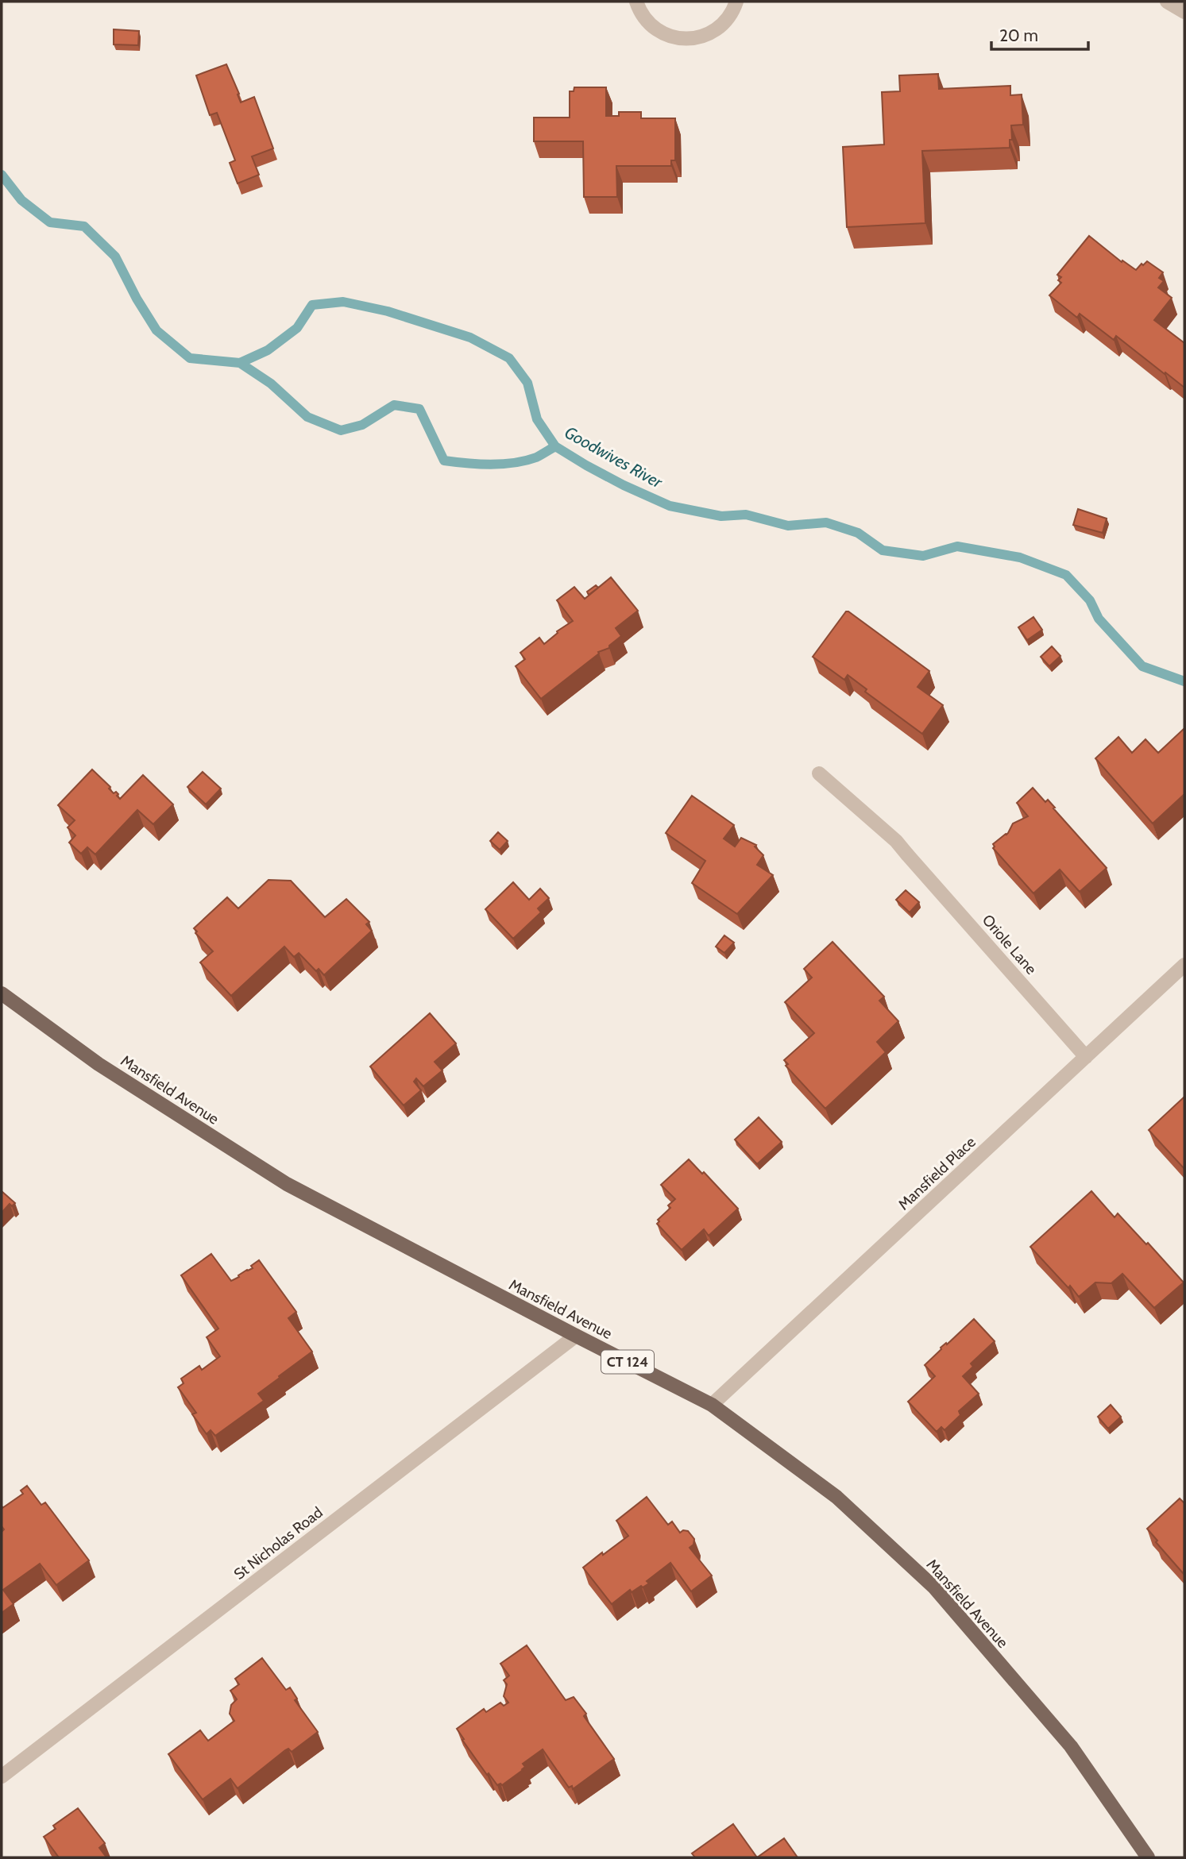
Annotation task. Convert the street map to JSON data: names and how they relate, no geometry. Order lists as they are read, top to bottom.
{
  "streets": {
    "main road": ["Mansfield Avenue", "CT 124"],
    "street": ["Oriole Lane", "Mansfield Place", "St Nicholas Road"]
  },
  "crossings": [
    ["Oriole Lane", "Mansfield Place"],
    ["Mansfield Avenue", "Mansfield Place"],
    ["Mansfield Avenue", "St Nicholas Road"]
  ],
  "water": ["Goodwives River"],
  "scale_bar": "20 m"
}
